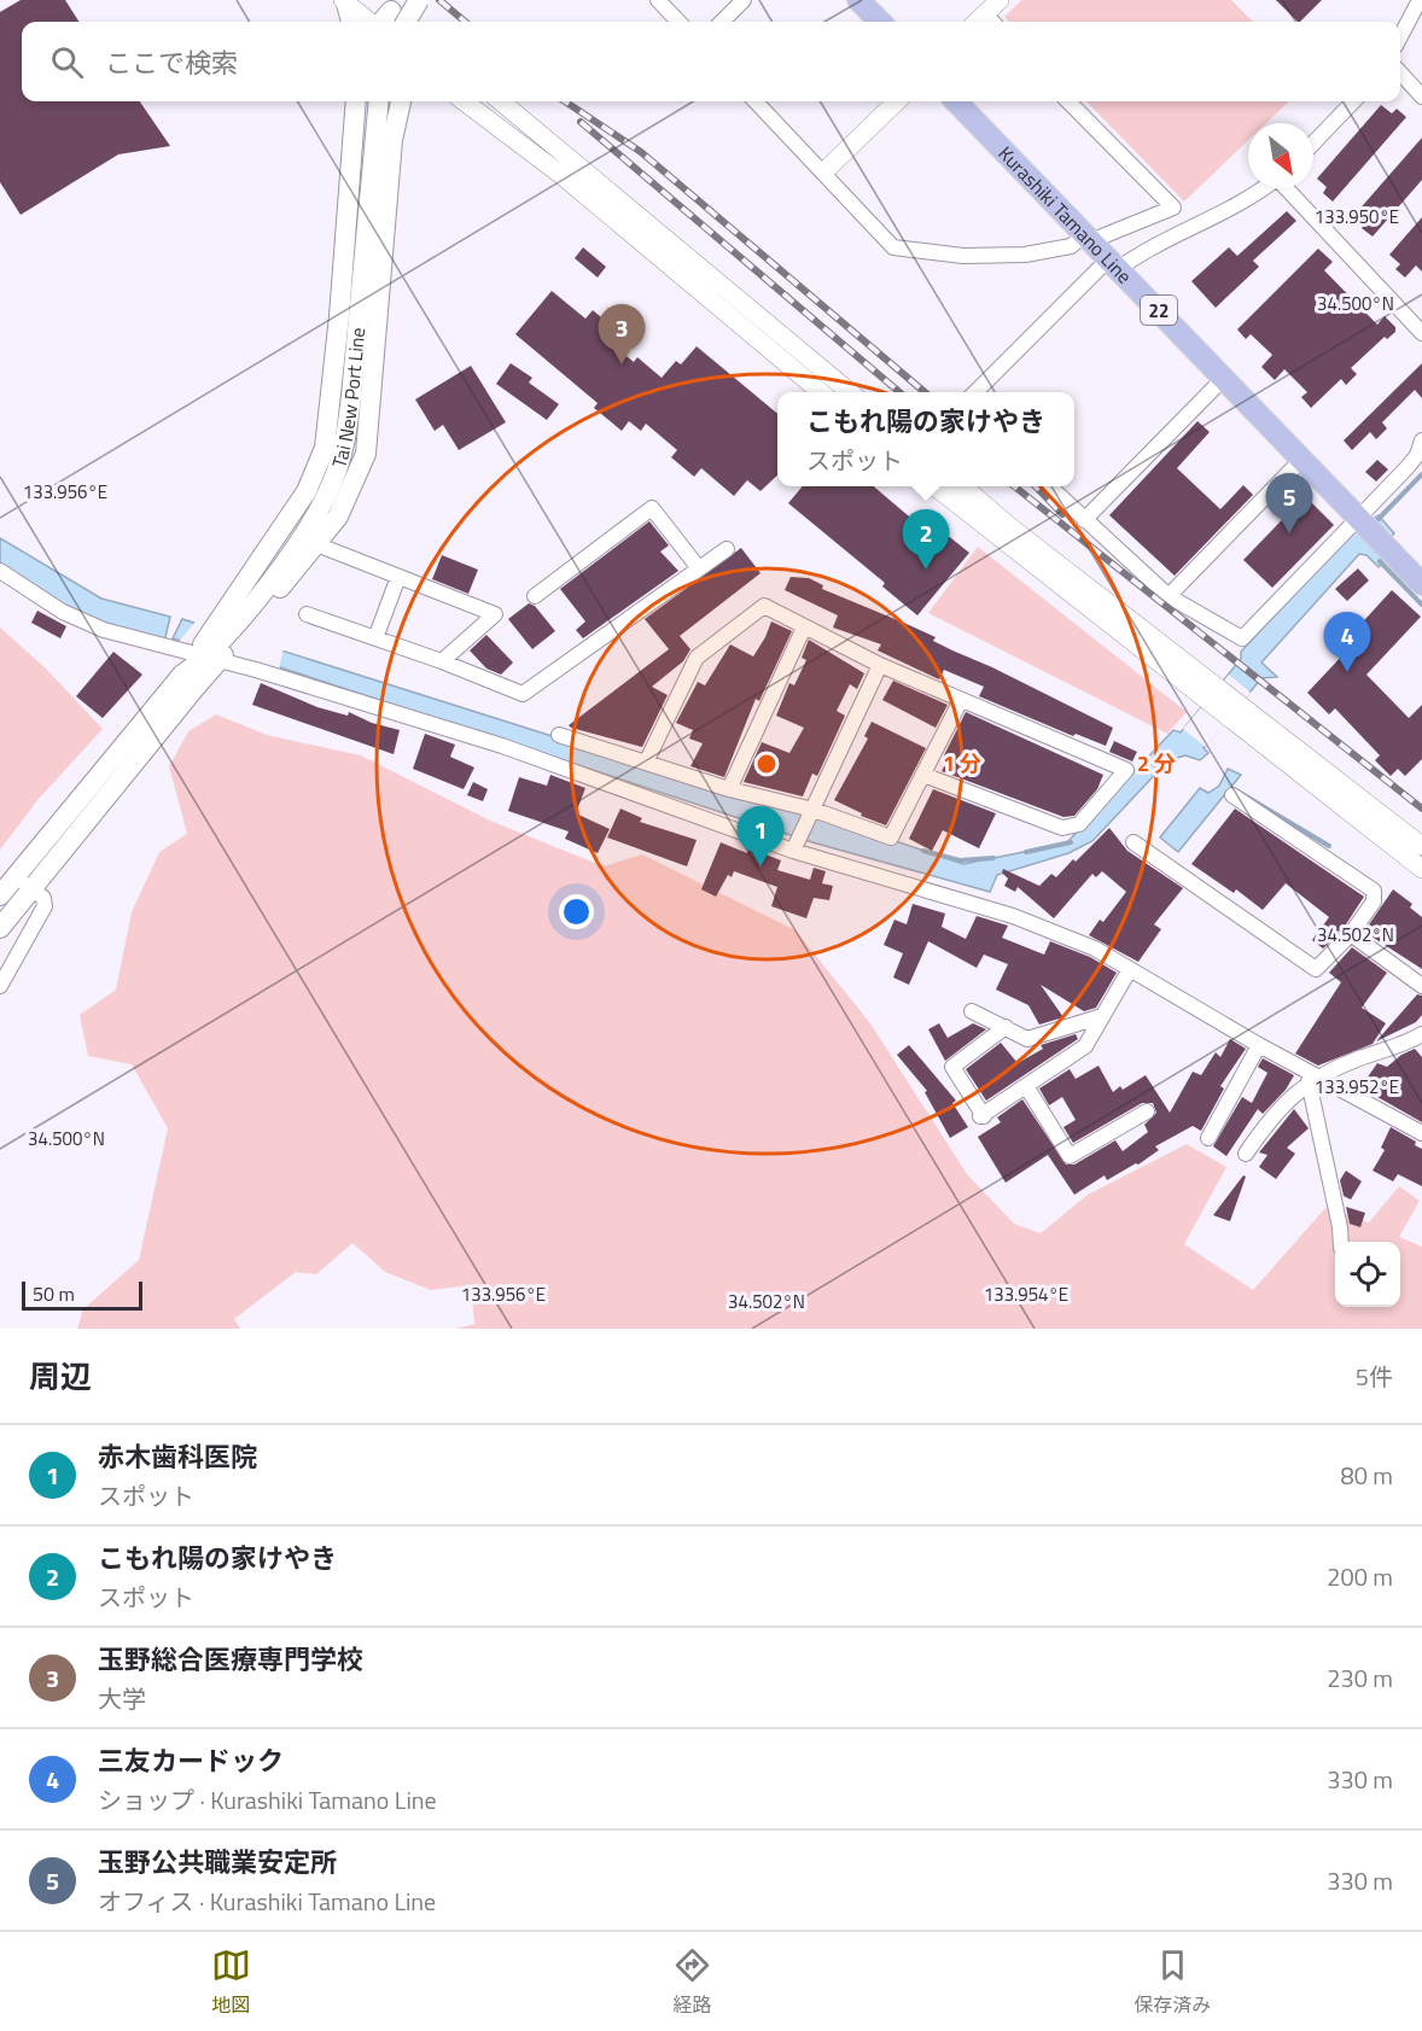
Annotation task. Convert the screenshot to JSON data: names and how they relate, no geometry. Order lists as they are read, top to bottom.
{
  "streets": {
    "main road": ["Kurashiki Tamano Line", "22", "Tai New Port Line"]
  },
  "scale_bar": "50 m",
  "north": "bottom right",
  "page": {
    "search": "ここで検索",
    "pins": [
      "3",
      "5",
      "2",
      "4",
      "1"
    ],
    "popup": ["こもれ陽の家けやき", "スポット"],
    "scale": "50 m",
    "heading": ["周辺", "5件"],
    "list": [
      {
        "mark": "1",
        "name": "赤木歯科医院",
        "note": "スポット",
        "value": "80 m"
      },
      {
        "mark": "2",
        "name": "こもれ陽の家けやき",
        "note": "スポット",
        "value": "200 m"
      },
      {
        "mark": "3",
        "name": "玉野総合医療専門学校",
        "note": "大学",
        "value": "230 m"
      },
      {
        "mark": "4",
        "name": "三友カードック",
        "note": "ショップ · Kurashiki Tamano Line",
        "value": "330 m"
      },
      {
        "mark": "5",
        "name": "玉野公共職業安定所",
        "note": "オフィス · Kurashiki Tamano Line",
        "value": "330 m"
      }
    ],
    "nav": ["地図", "経路", "保存済み"]
  },
  "coordinates": [
    "133.950°E",
    "34.500°N",
    "133.956°E",
    "34.502°N",
    "133.952°E",
    "133.954°E"
  ],
  "rings": ["1 分", "2 分"]
}
